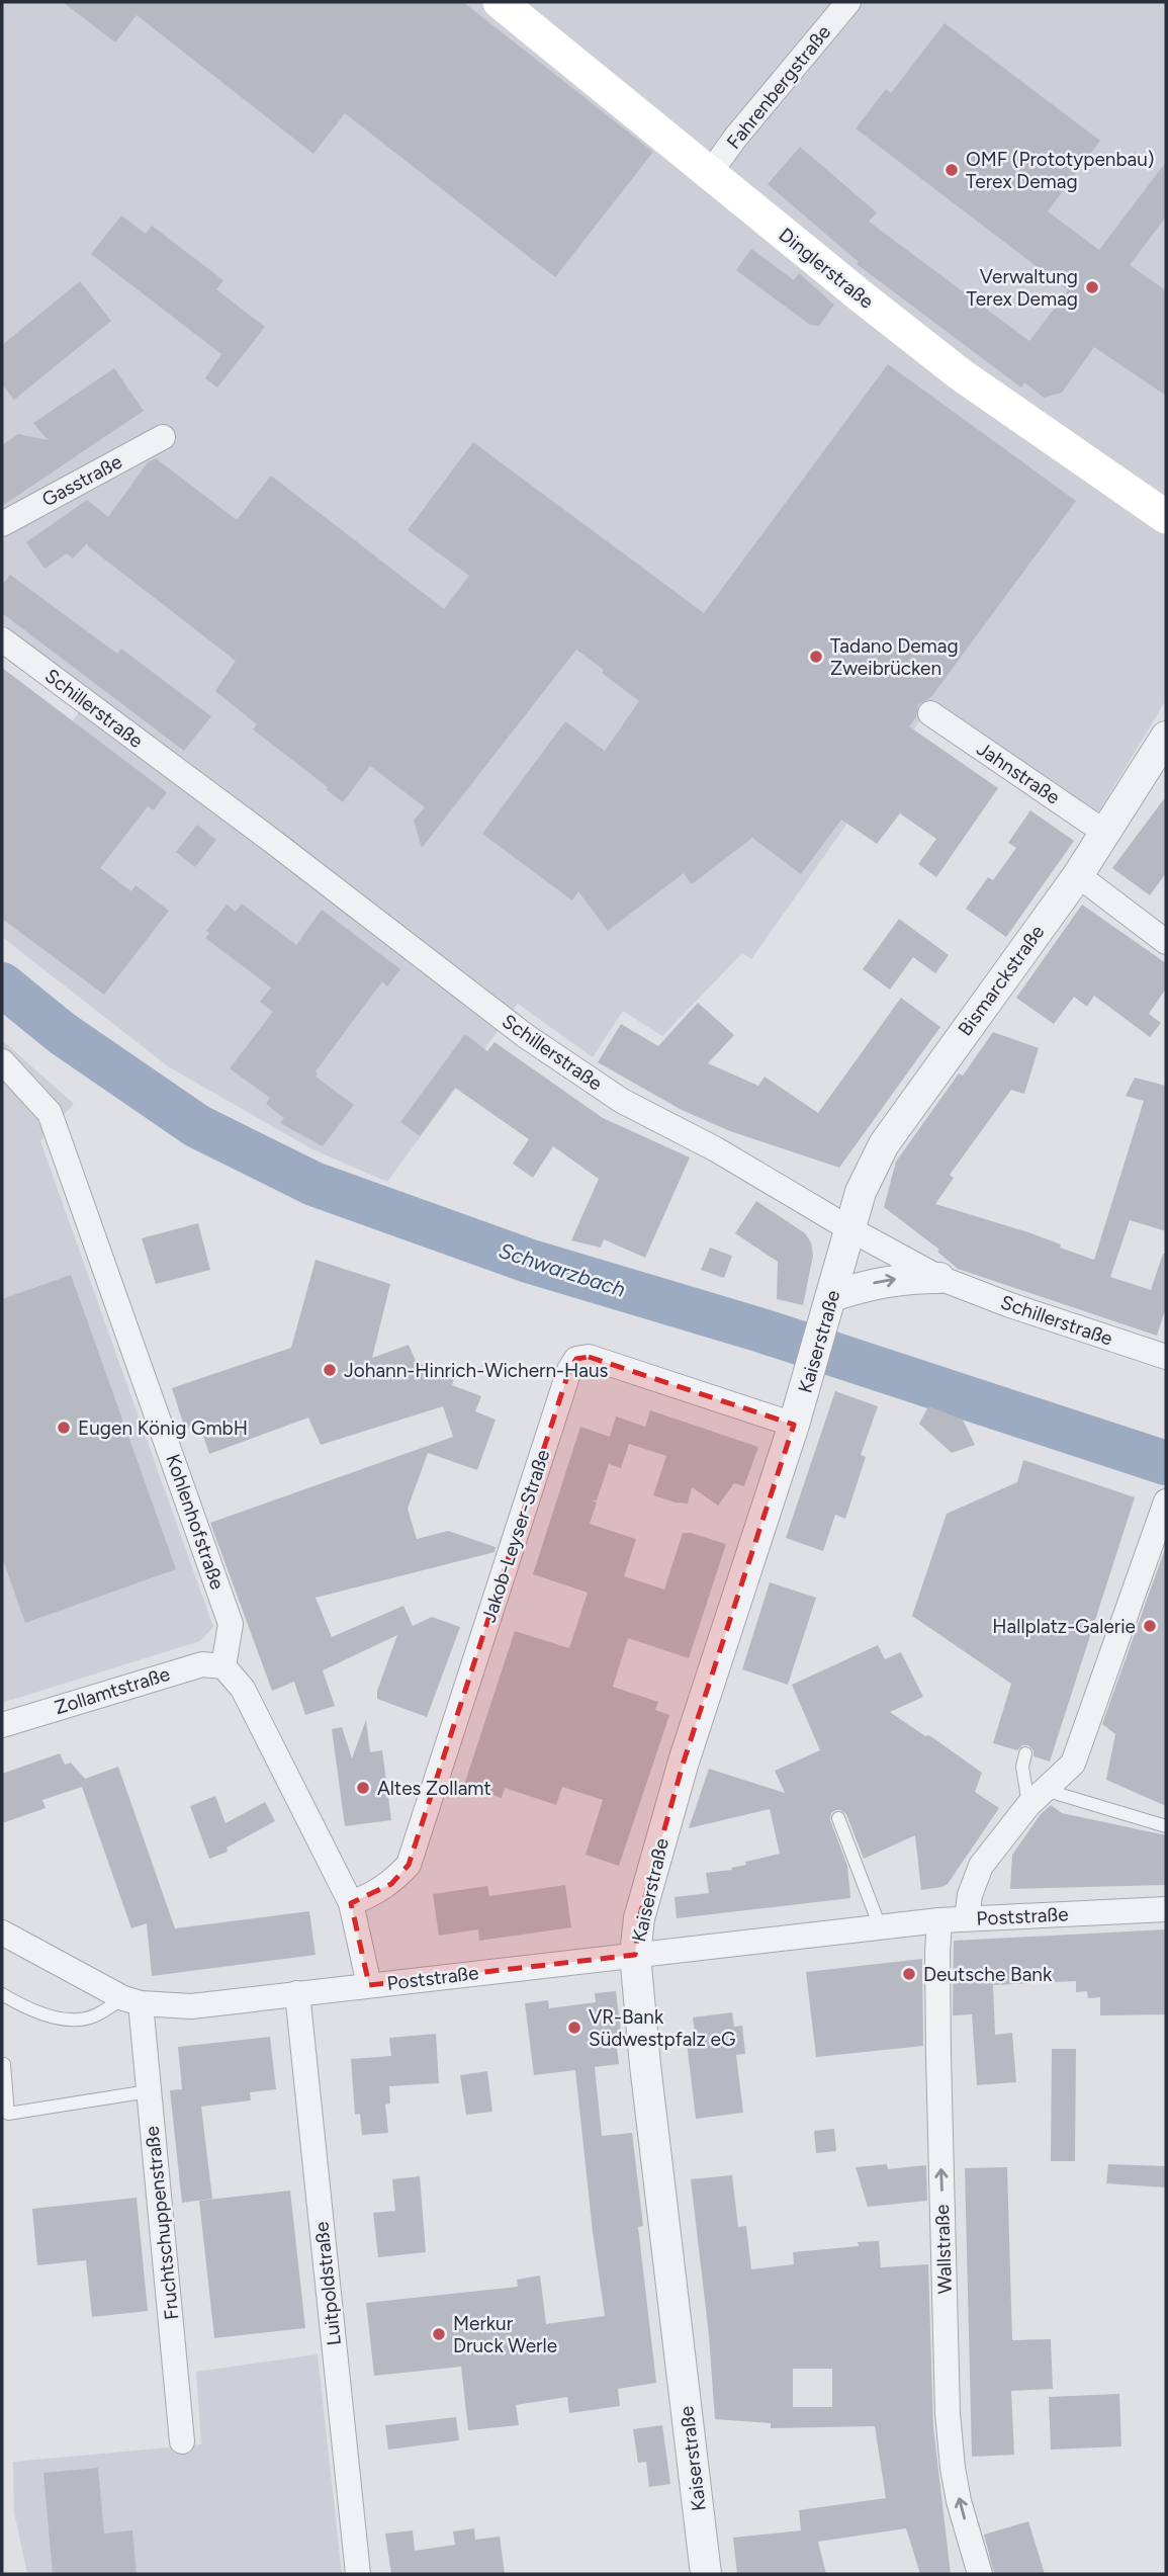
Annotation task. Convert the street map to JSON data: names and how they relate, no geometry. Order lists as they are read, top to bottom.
{
  "streets": {
    "main road": ["Dinglerstraße"],
    "street": [
      "Fahrenbergstraße",
      "Gasstraße",
      "Schillerstraße",
      "Jahnstraße",
      "Bismarckstraße",
      "Kaiserstraße",
      "Kohlenhofstraße",
      "Jakob-Leyser-Straße",
      "Zollamtstraße",
      "Poststraße",
      "Fruchtschuppenstraße",
      "Wallstraße",
      "Luitpoldstraße"
    ]
  },
  "crossings": [
    ["Fahrenbergstraße", "Dinglerstraße"],
    ["Schillerstraße", "Bismarckstraße"],
    ["Schillerstraße", "Kaiserstraße"],
    ["Jahnstraße", "Bismarckstraße"],
    ["Bismarckstraße", "Kaiserstraße"],
    ["Kaiserstraße", "Jakob-Leyser-Straße"],
    ["Kaiserstraße", "Poststraße"],
    ["Kohlenhofstraße", "Zollamtstraße"],
    ["Poststraße", "Fruchtschuppenstraße"],
    ["Poststraße", "Wallstraße"],
    ["Poststraße", "Luitpoldstraße"]
  ],
  "one_way": ["Wallstraße"],
  "water": ["Schwarzbach"],
  "places": [
    "OMF (Prototypenbau) Terex Demag",
    "Verwaltung Terex Demag",
    "Tadano Demag Zweibrücken",
    "Johann-Hinrich-Wichern-Haus",
    "Eugen König GmbH",
    "Hallplatz-Galerie",
    "Altes Zollamt",
    "Deutsche Bank",
    "VR-Bank Südwestpfalz eG",
    "Merkur Druck Werle"
  ]
}
